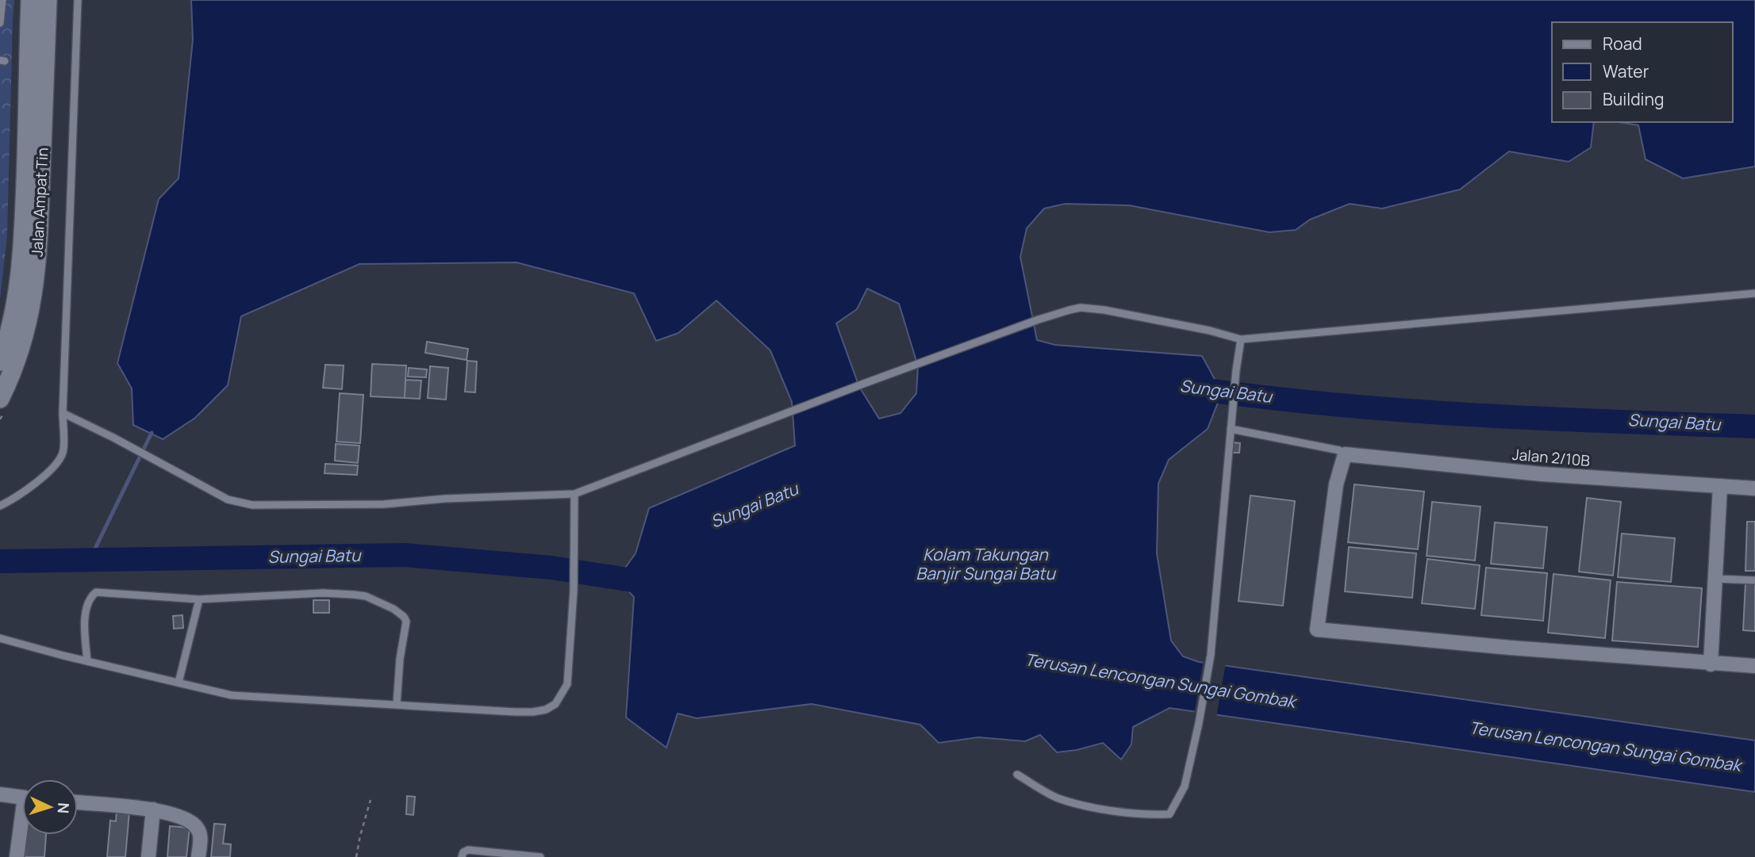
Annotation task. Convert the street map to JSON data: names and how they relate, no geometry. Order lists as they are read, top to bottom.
{
  "streets": {
    "street": ["Jalan Ampat Tin", "Jalan 2/10B"]
  },
  "water": ["Sungai Batu", "Kolam Takungan Banjir Sungai Batu", "Terusan Lencongan Sungai Gombak"],
  "legend": ["Road", "Water", "Building"],
  "north": "right"
}
